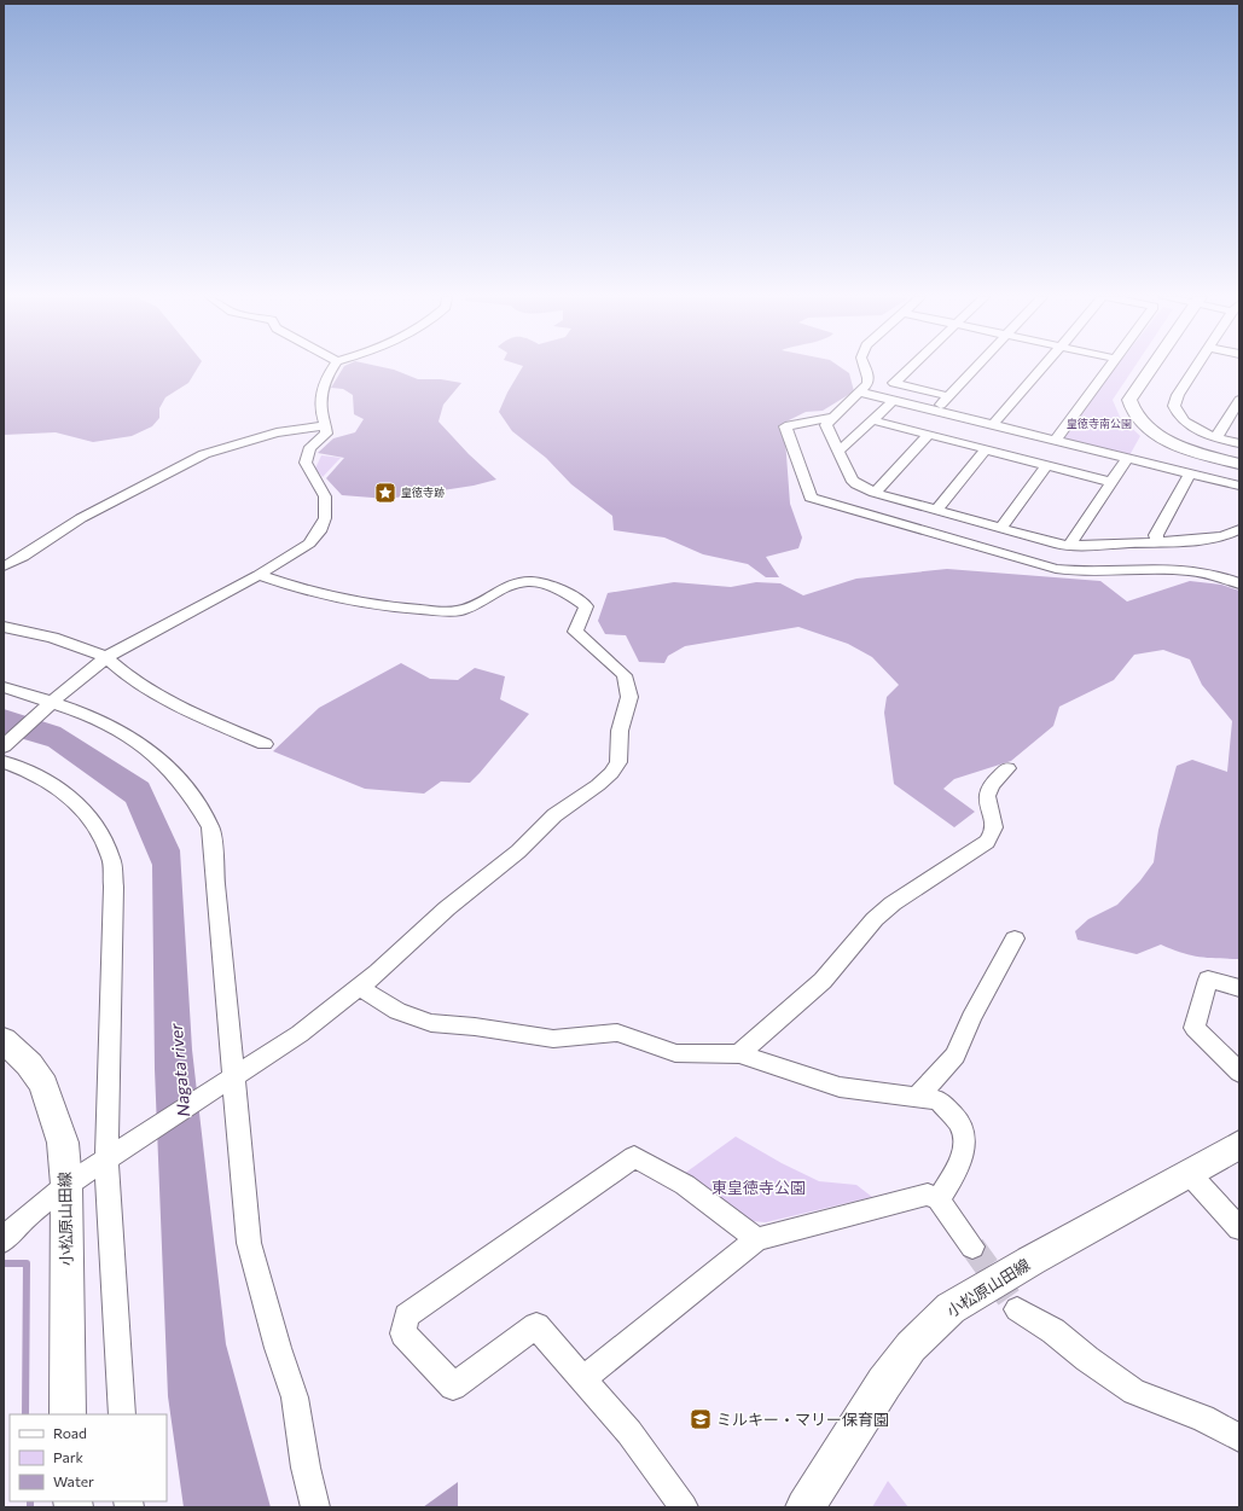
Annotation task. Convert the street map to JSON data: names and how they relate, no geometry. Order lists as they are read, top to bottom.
{
  "streets": {
    "street": ["小松原山田線"]
  },
  "water": ["Nagata river"],
  "parks": ["皇徳寺南公園", "東皇徳寺公園"],
  "places": {
    "place": ["皇徳寺跡"],
    "school or university": ["ミルキー・マリー保育園"]
  },
  "legend": ["Road", "Park", "Water"]
}
